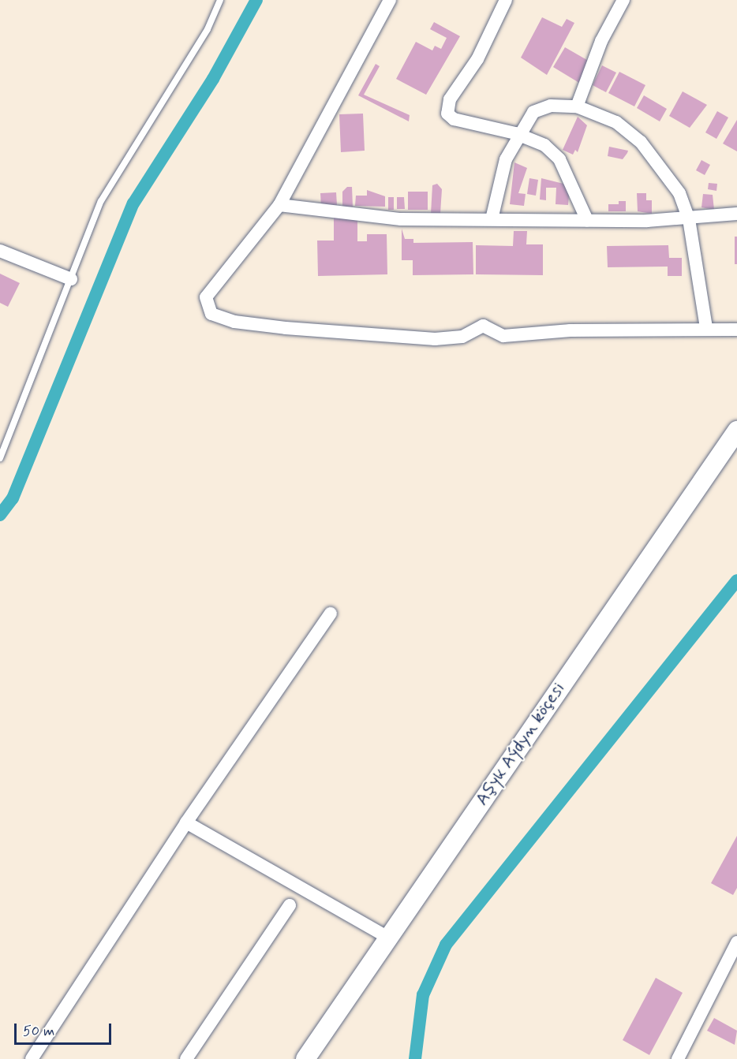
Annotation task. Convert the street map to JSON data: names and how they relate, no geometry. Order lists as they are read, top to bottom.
{
  "streets": {
    "main road": ["Aşyk Aýdyn köçesi"]
  },
  "scale_bar": "50 m"
}
